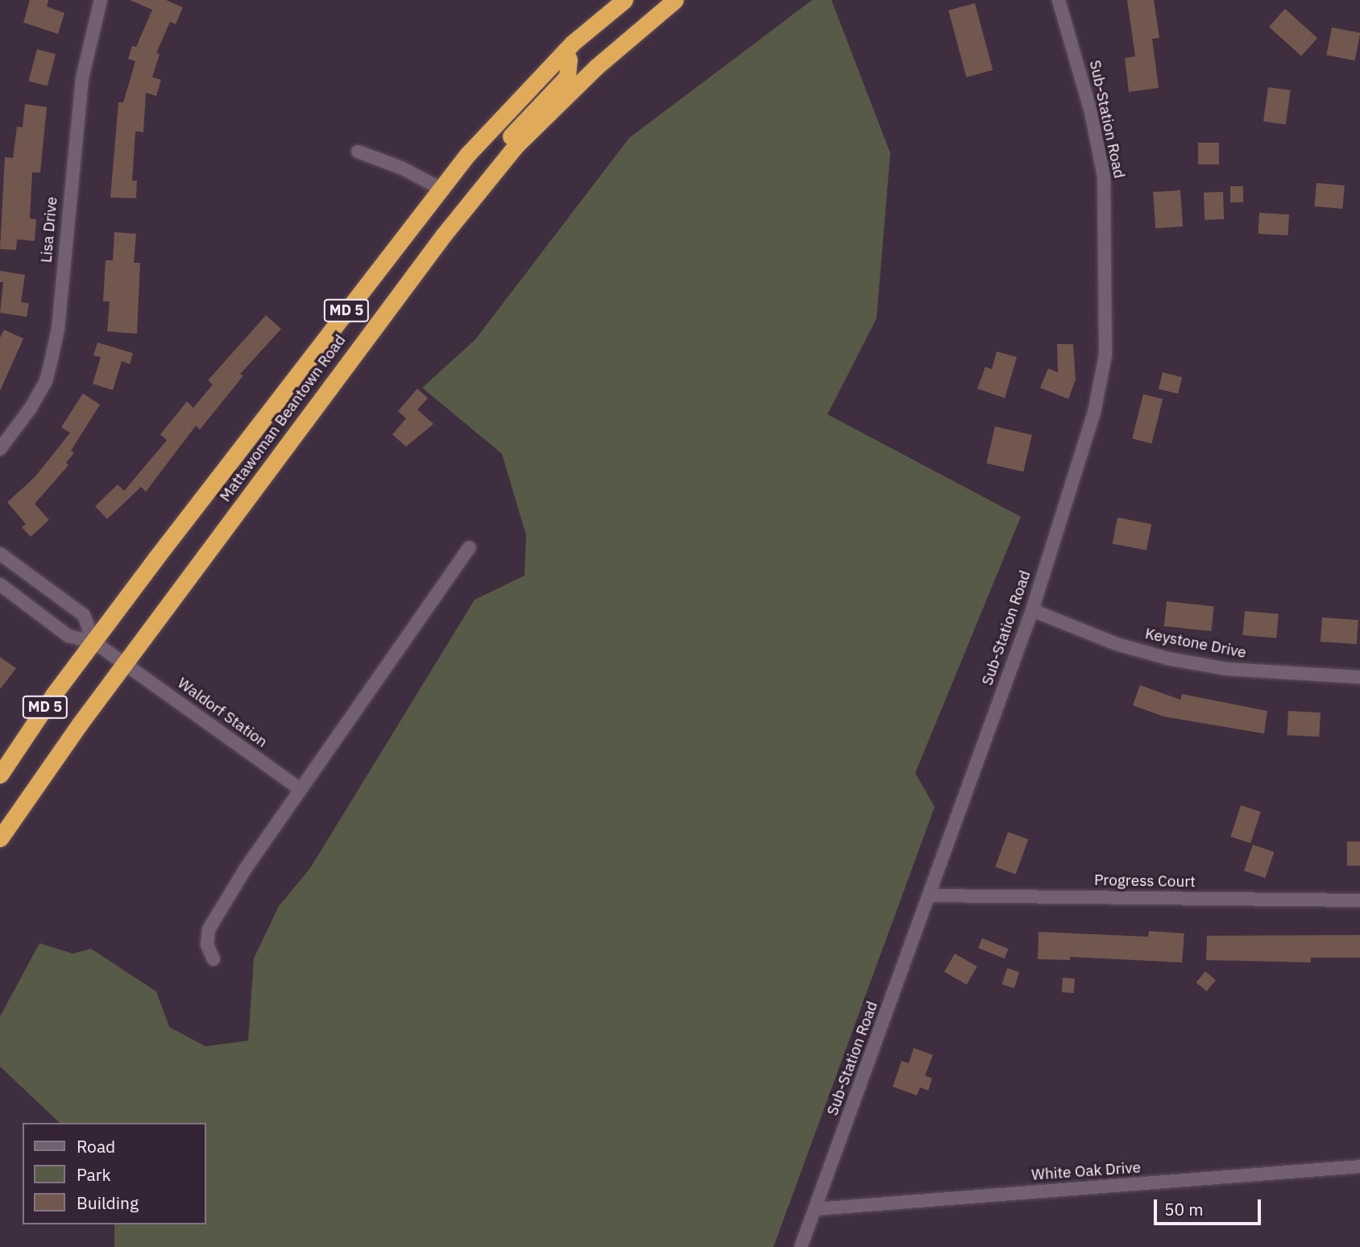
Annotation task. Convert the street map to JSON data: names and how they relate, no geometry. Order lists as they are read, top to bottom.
{
  "streets": {
    "highway": ["MD 5", "Mattawoman Beantown Road"],
    "street": [
      "Sub-Station Road",
      "Lisa Drive",
      "Keystone Drive",
      "Waldorf Station",
      "Progress Court",
      "White Oak Drive"
    ]
  },
  "crossings": [
    ["Sub-Station Road", "Keystone Drive"],
    ["Sub-Station Road", "Progress Court"],
    ["Sub-Station Road", "White Oak Drive"],
    ["Mattawoman Beantown Road", "Waldorf Station"]
  ],
  "legend": ["Road", "Park", "Building"],
  "scale_bar": "50 m"
}
